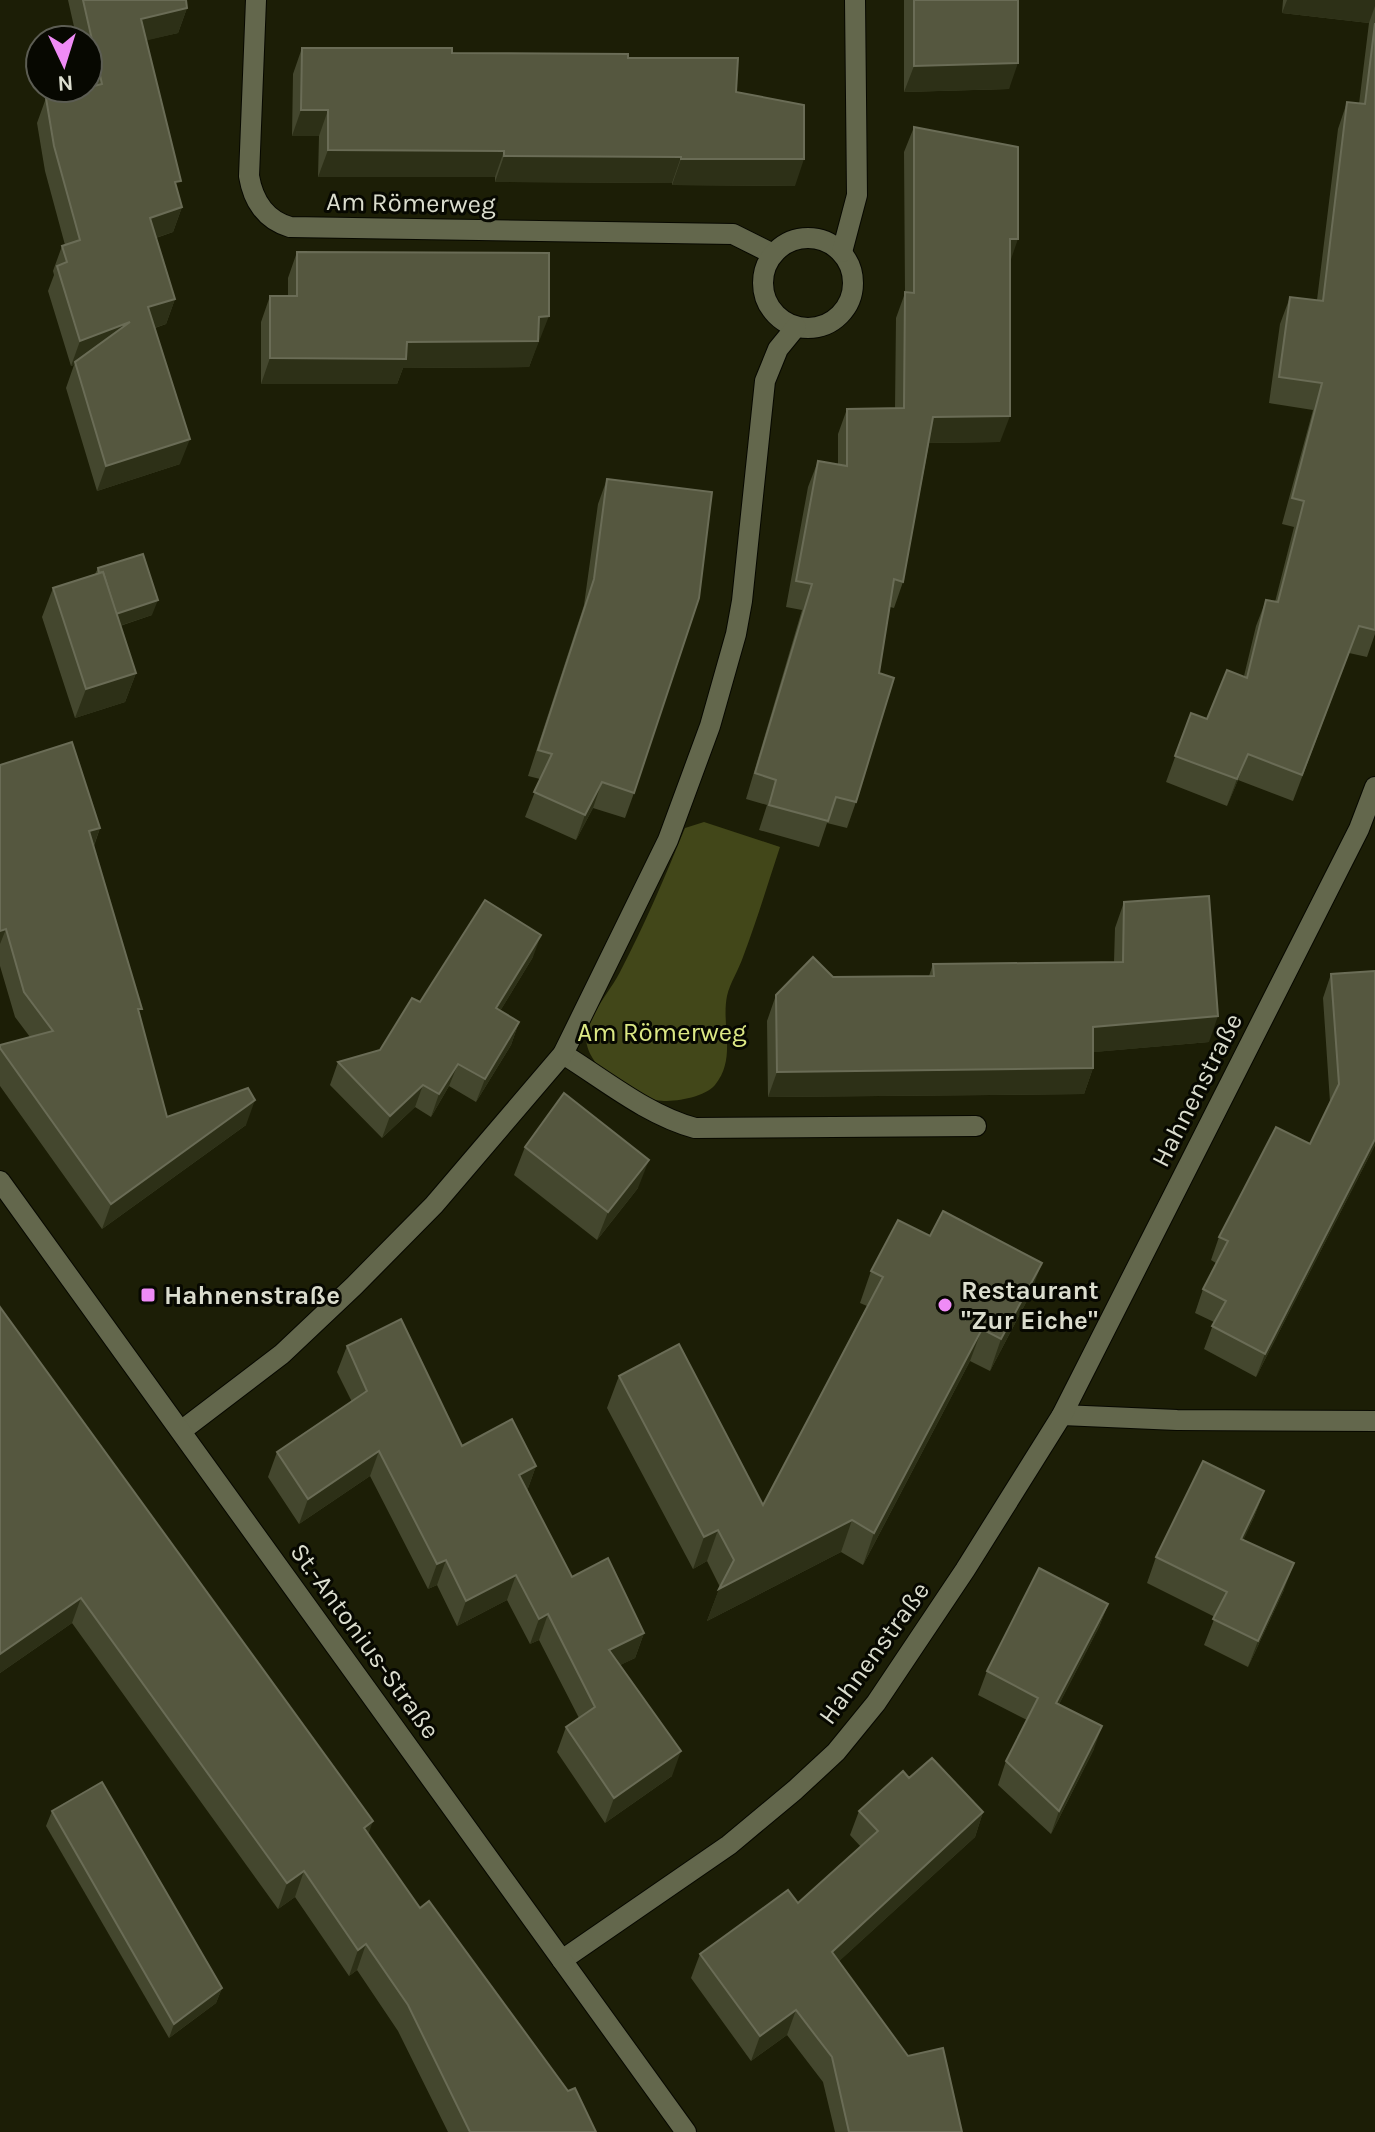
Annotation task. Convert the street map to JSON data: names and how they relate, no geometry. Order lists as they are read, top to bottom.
{
  "streets": {
    "street": ["Am Römerweg", "Hahnenstraße", "St.-Antonius-Straße"]
  },
  "crossings": [
    ["Hahnenstraße", "St.-Antonius-Straße"]
  ],
  "parks": ["Am Römerweg"],
  "places": {
    "transit": ["Hahnenstraße"],
    "other": ["Restaurant \"Zur Eiche\""]
  },
  "north": "bottom"
}
